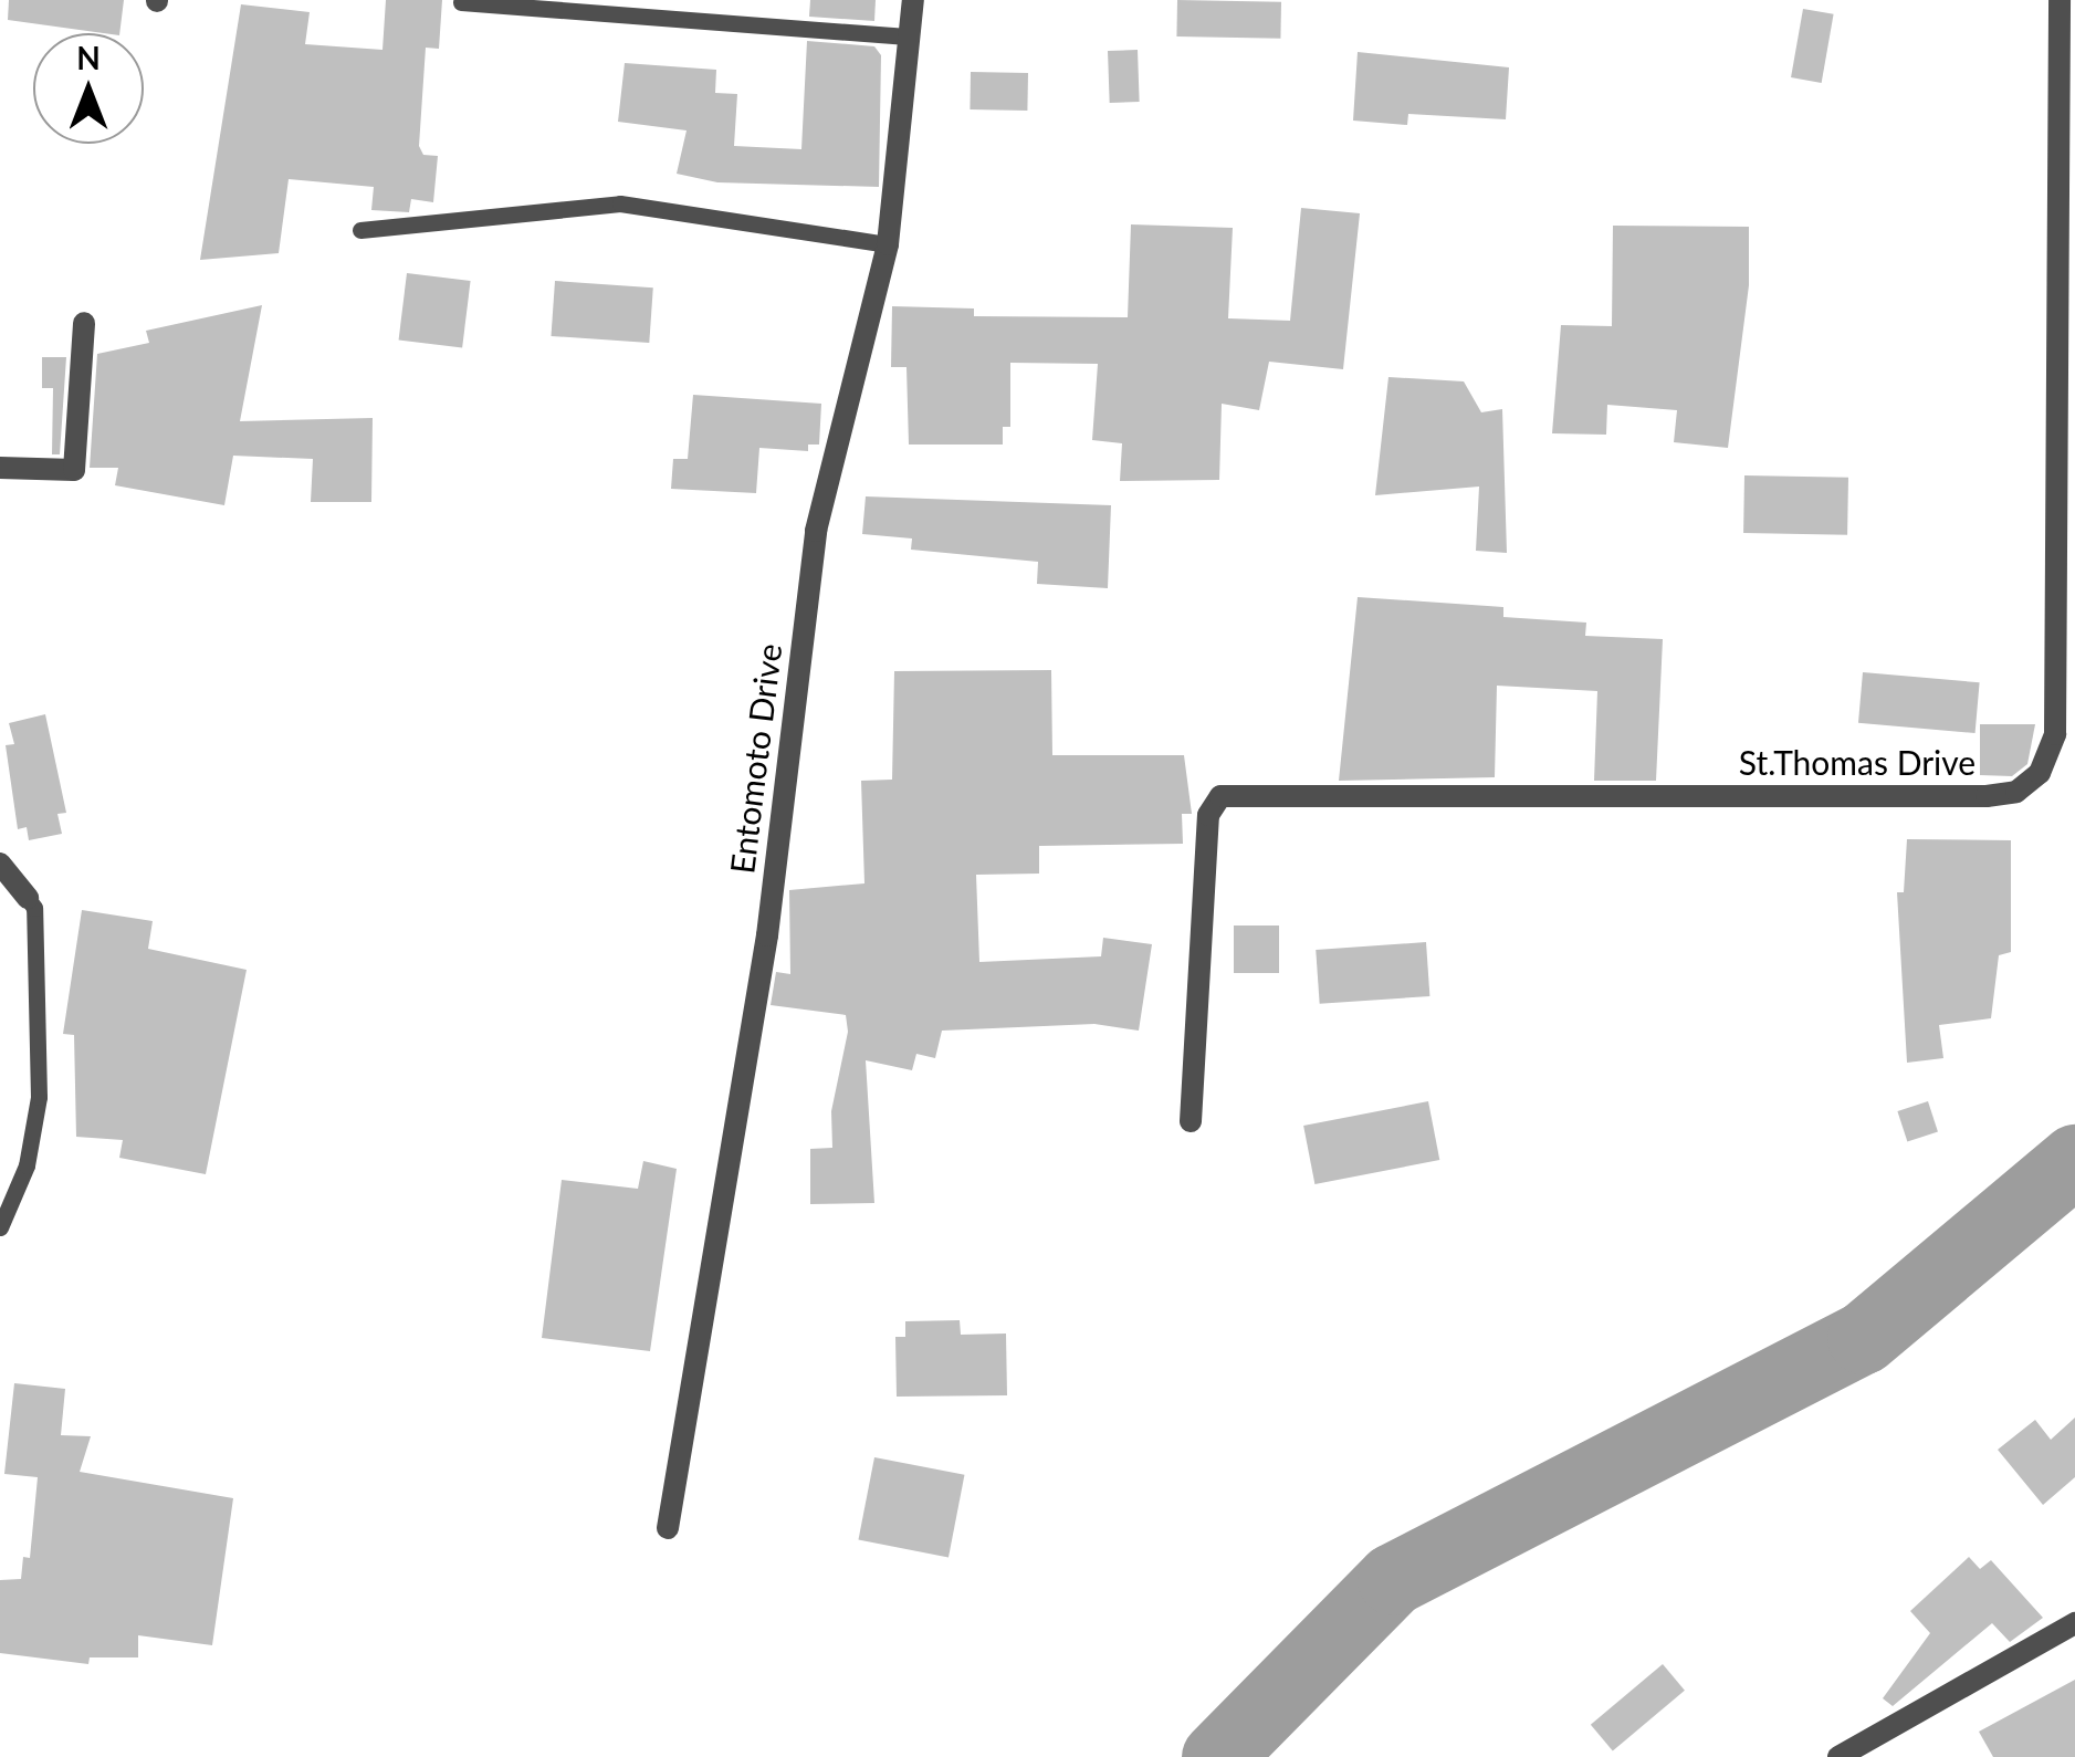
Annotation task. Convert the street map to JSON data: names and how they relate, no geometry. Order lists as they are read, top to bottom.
{
  "streets": {
    "street": ["Entomoto Drive", "St.Thomas Drive"]
  },
  "north": "top"
}
